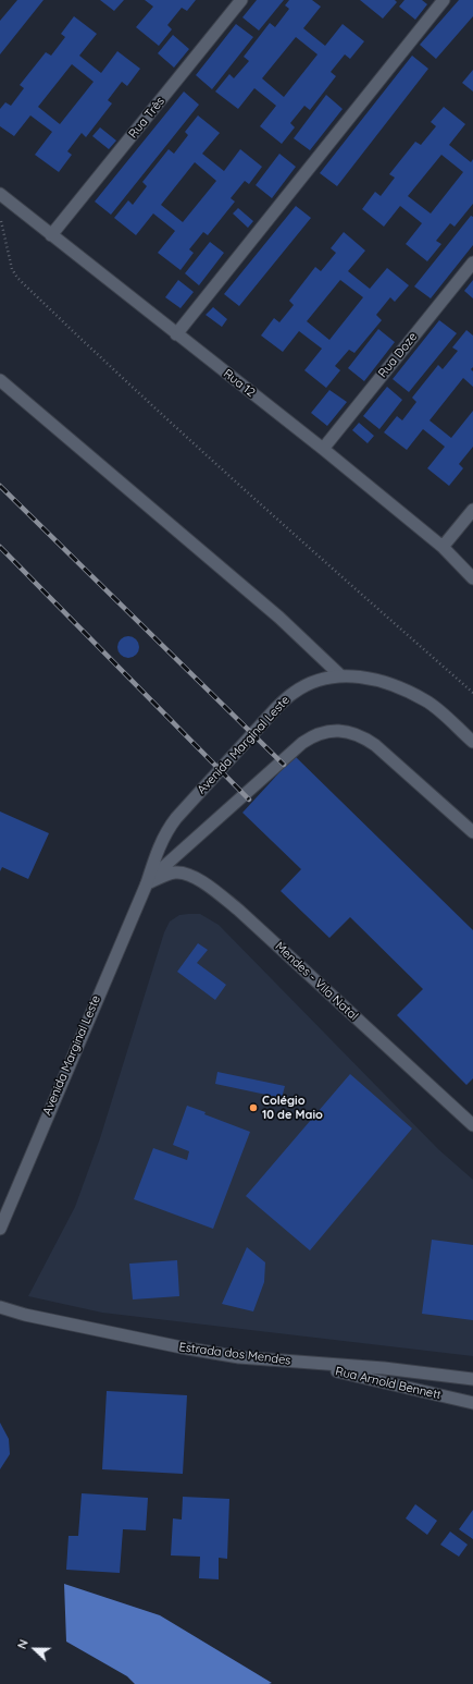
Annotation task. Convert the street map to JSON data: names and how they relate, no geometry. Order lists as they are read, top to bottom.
{
  "streets": {
    "street": [
      "Rua Três",
      "Rua Doze",
      "Rua 12",
      "Avenida Marginal Leste",
      "Mendes - Vila Natal",
      "Estrada dos Mendes",
      "Rua Arnold Bennett"
    ]
  },
  "crossings": [
    ["Rua Três", "Rua 12"],
    ["Rua Doze", "Rua 12"],
    ["Avenida Marginal Leste", "Mendes - Vila Natal"],
    ["Estrada dos Mendes", "Rua Arnold Bennett"]
  ],
  "places": ["Colégio 10 de Maio"],
  "north": "left"
}
